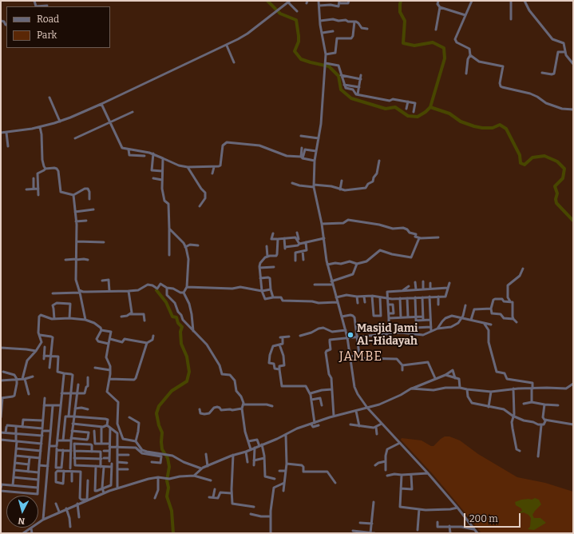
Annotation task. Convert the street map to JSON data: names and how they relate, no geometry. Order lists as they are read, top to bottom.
{
  "districts": ["JAMBE"],
  "places": ["Masjid Jami Al-Hidayah"],
  "legend": ["Road", "Park"],
  "scale_bar": "200 m",
  "north": "bottom"
}
